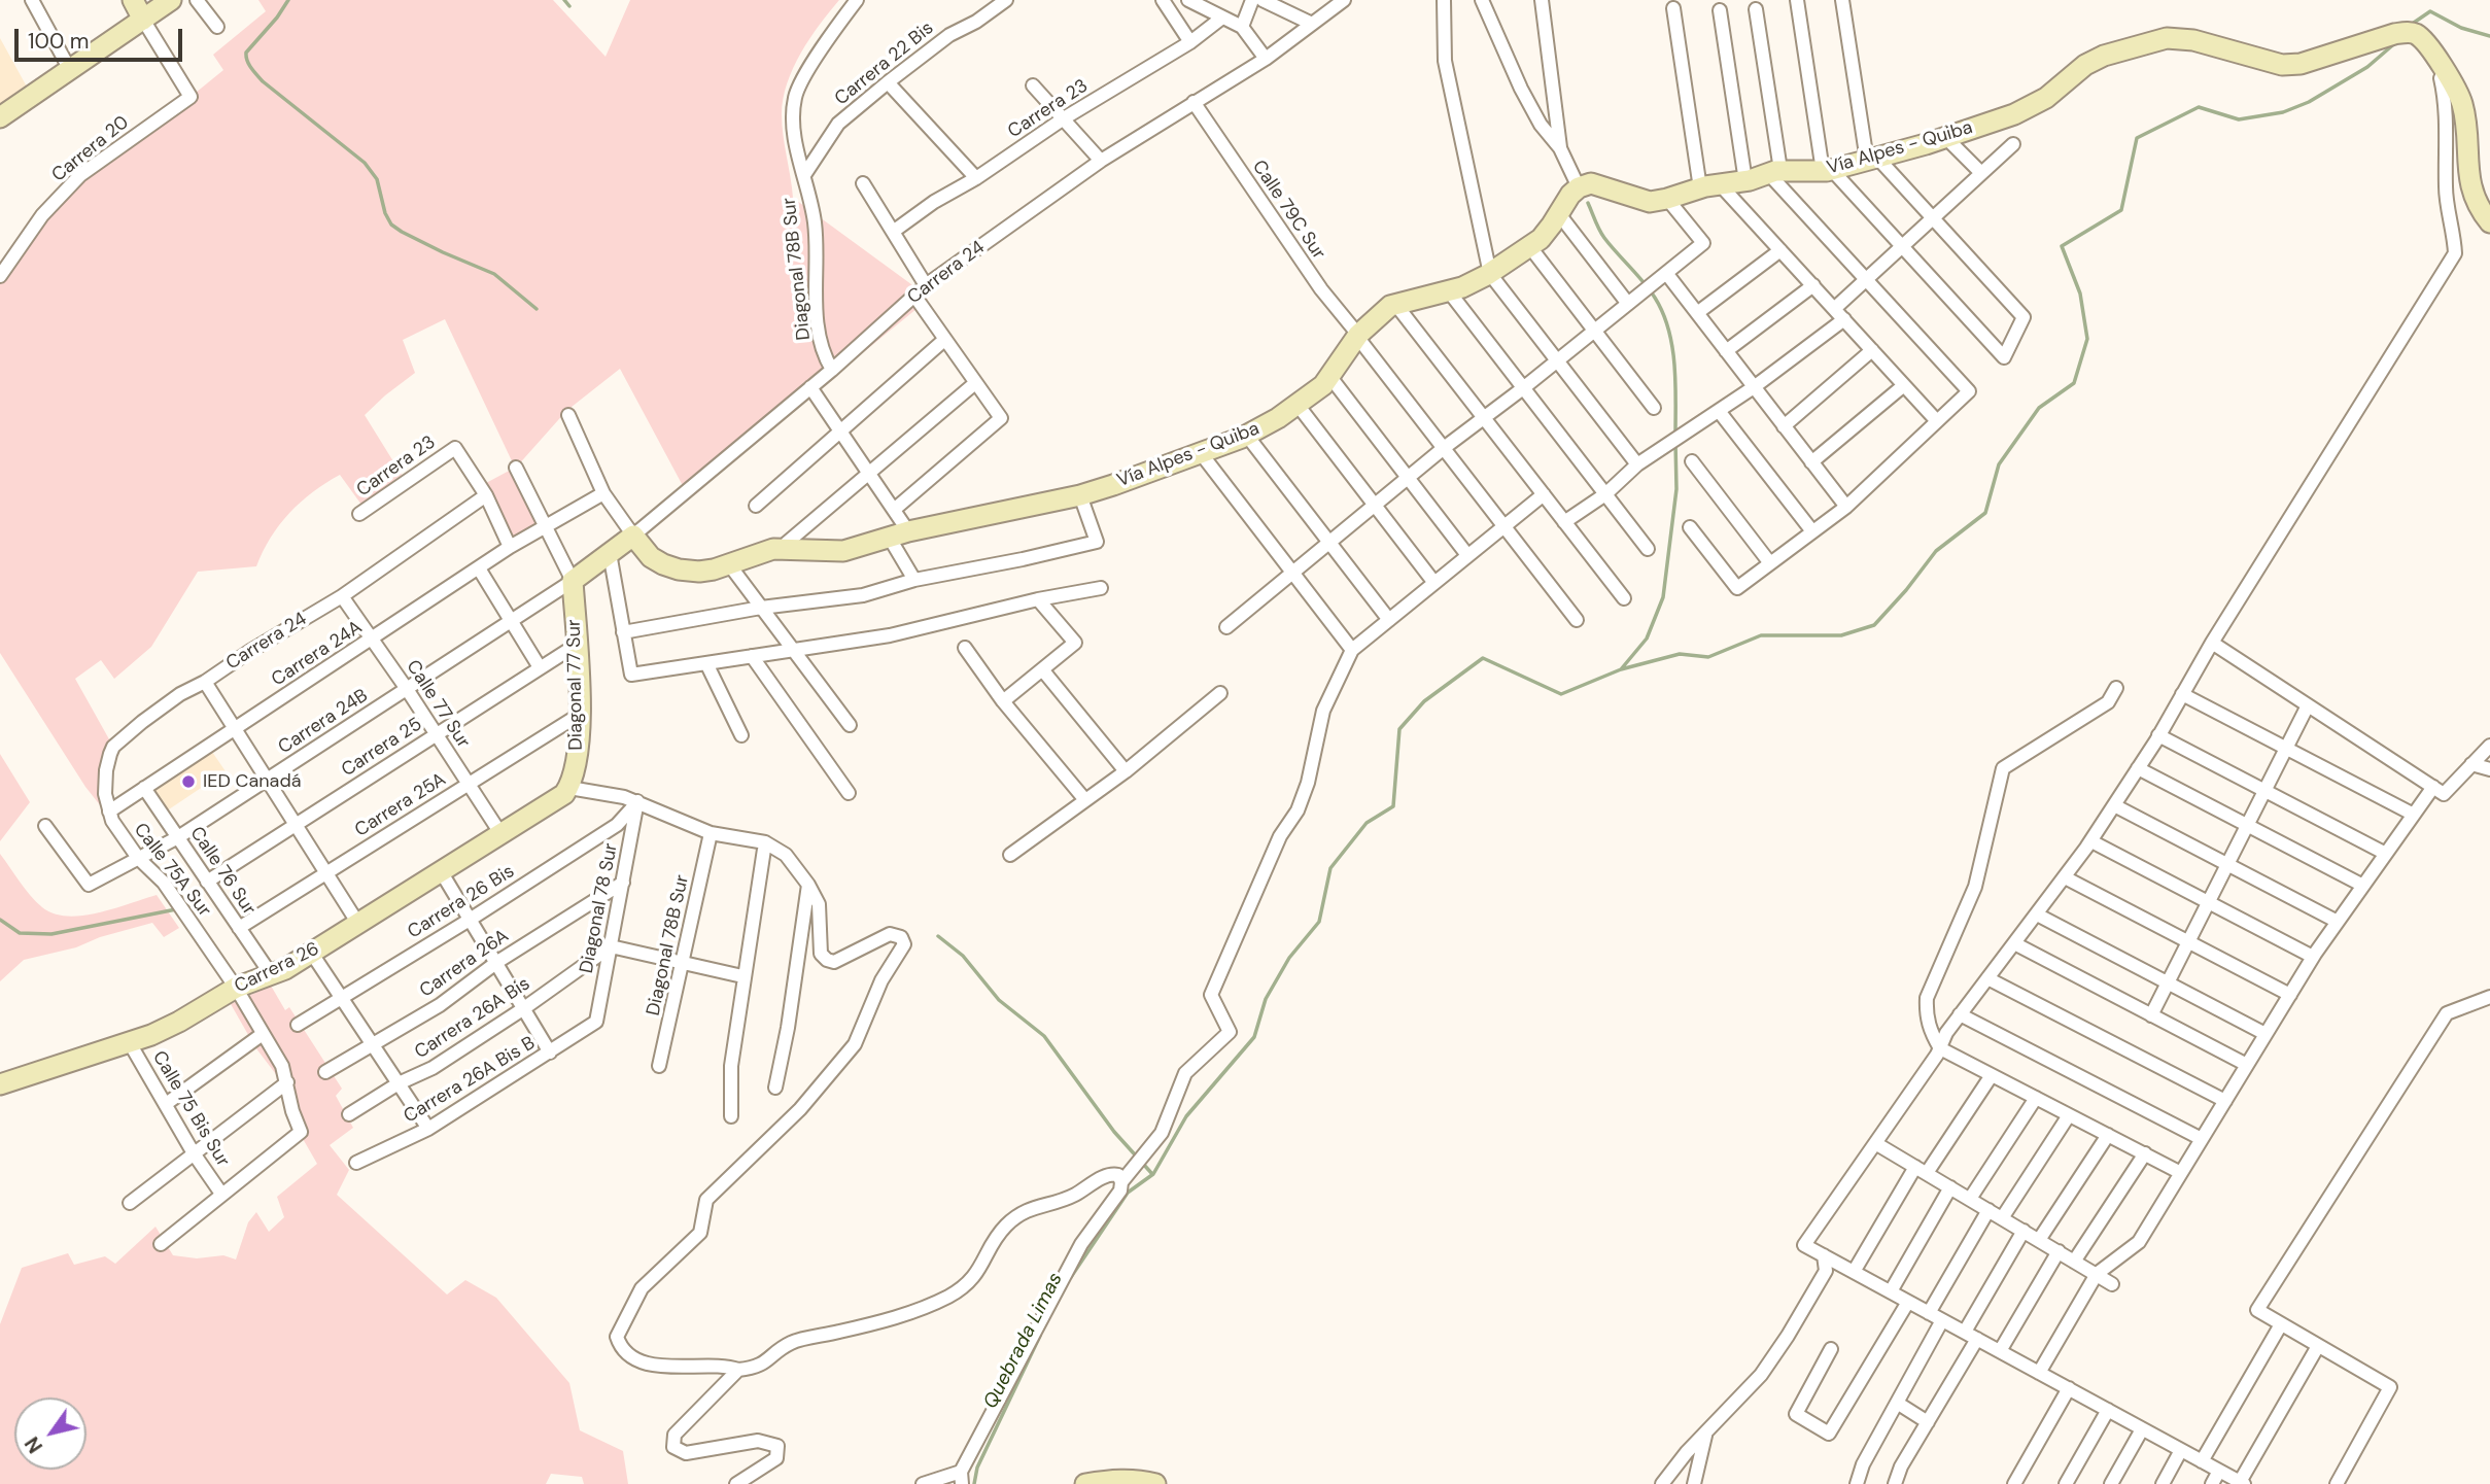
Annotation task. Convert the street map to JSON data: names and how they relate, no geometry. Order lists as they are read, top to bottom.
{
  "streets": {
    "street": [
      "Carrera 22 Bis",
      "Carrera 23",
      "Vía Alpes - Quiba",
      "Carrera 20",
      "Calle 79C Sur",
      "Diagonal 78B Sur",
      "Carrera 24",
      "Carrera 24A",
      "Diagonal 77 Sur",
      "Calle 77 Sur",
      "Carrera 24B",
      "Carrera 25",
      "Carrera 25A",
      "Calle 75A Sur",
      "Calle 76 Sur",
      "Carrera 26 Bis",
      "Diagonal 78 Sur",
      "Carrera 26A",
      "Carrera 26",
      "Carrera 26A Bis",
      "Carrera 26A Bis B",
      "Calle 75 Bis Sur"
    ]
  },
  "crossings": [
    ["Carrera 22 Bis", "Diagonal 78B Sur"],
    ["Carrera 23", "Carrera 24"],
    ["Vía Alpes - Quiba", "Calle 79C Sur"],
    ["Vía Alpes - Quiba", "Carrera 24"],
    ["Calle 79C Sur", "Carrera 24"],
    ["Diagonal 78B Sur", "Carrera 24"],
    ["Carrera 24", "Carrera 24A"],
    ["Carrera 24", "Diagonal 77 Sur"],
    ["Carrera 24", "Calle 77 Sur"],
    ["Carrera 24", "Carrera 24B"],
    ["Carrera 24", "Calle 75A Sur"],
    ["Carrera 24A", "Calle 77 Sur"],
    ["Carrera 24A", "Calle 75A Sur"],
    ["Carrera 24A", "Calle 76 Sur"],
    ["Diagonal 77 Sur", "Carrera 24B"],
    ["Diagonal 77 Sur", "Carrera 25"],
    ["Diagonal 77 Sur", "Carrera 25A"],
    ["Diagonal 77 Sur", "Carrera 26"],
    ["Calle 77 Sur", "Carrera 24B"],
    ["Calle 77 Sur", "Carrera 25"],
    ["Calle 77 Sur", "Carrera 25A"],
    ["Calle 77 Sur", "Carrera 26"],
    ["Carrera 24B", "Calle 75A Sur"],
    ["Carrera 24B", "Calle 76 Sur"],
    ["Carrera 25", "Calle 76 Sur"],
    ["Carrera 25A", "Calle 76 Sur"],
    ["Calle 75A Sur", "Carrera 26"],
    ["Calle 75A Sur", "Calle 75 Bis Sur"],
    ["Calle 76 Sur", "Carrera 26"],
    ["Carrera 26 Bis", "Diagonal 78 Sur"],
    ["Diagonal 78 Sur", "Carrera 26A"],
    ["Diagonal 78 Sur", "Carrera 26A Bis"],
    ["Diagonal 78 Sur", "Carrera 26A Bis B"],
    ["Carrera 26", "Calle 75 Bis Sur"]
  ],
  "water": ["Quebrada Limas"],
  "places": ["IED Canadá"],
  "scale_bar": "100 m",
  "north": "bottom left"
}
